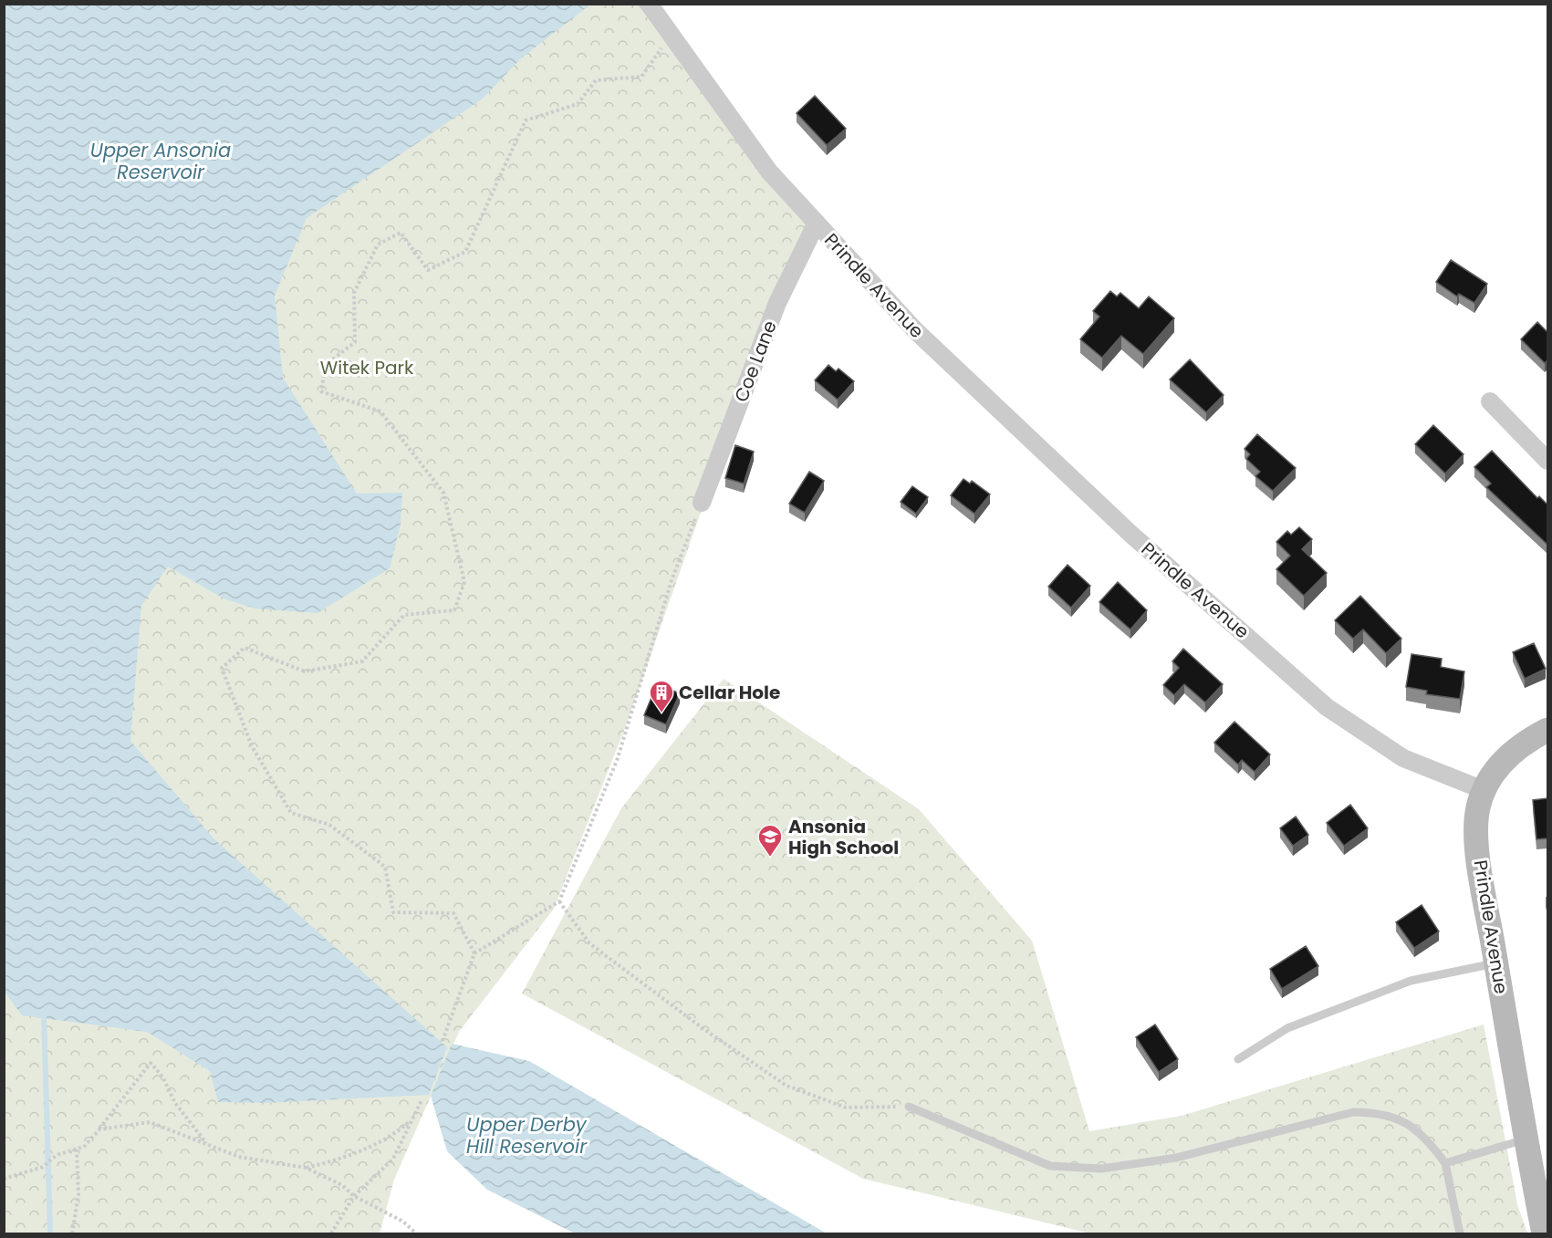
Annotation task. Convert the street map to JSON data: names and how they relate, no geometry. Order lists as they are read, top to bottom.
{
  "streets": {
    "main road": ["Prindle Avenue"],
    "street": ["Coe Lane"]
  },
  "crossings": [
    ["Prindle Avenue", "Coe Lane"]
  ],
  "water": ["Upper Ansonia Reservoir", "Upper Derby Hill Reservoir"],
  "parks": ["Witek Park"],
  "places": {
    "building": ["Cellar Hole"],
    "school or university": ["Ansonia High School"]
  }
}
